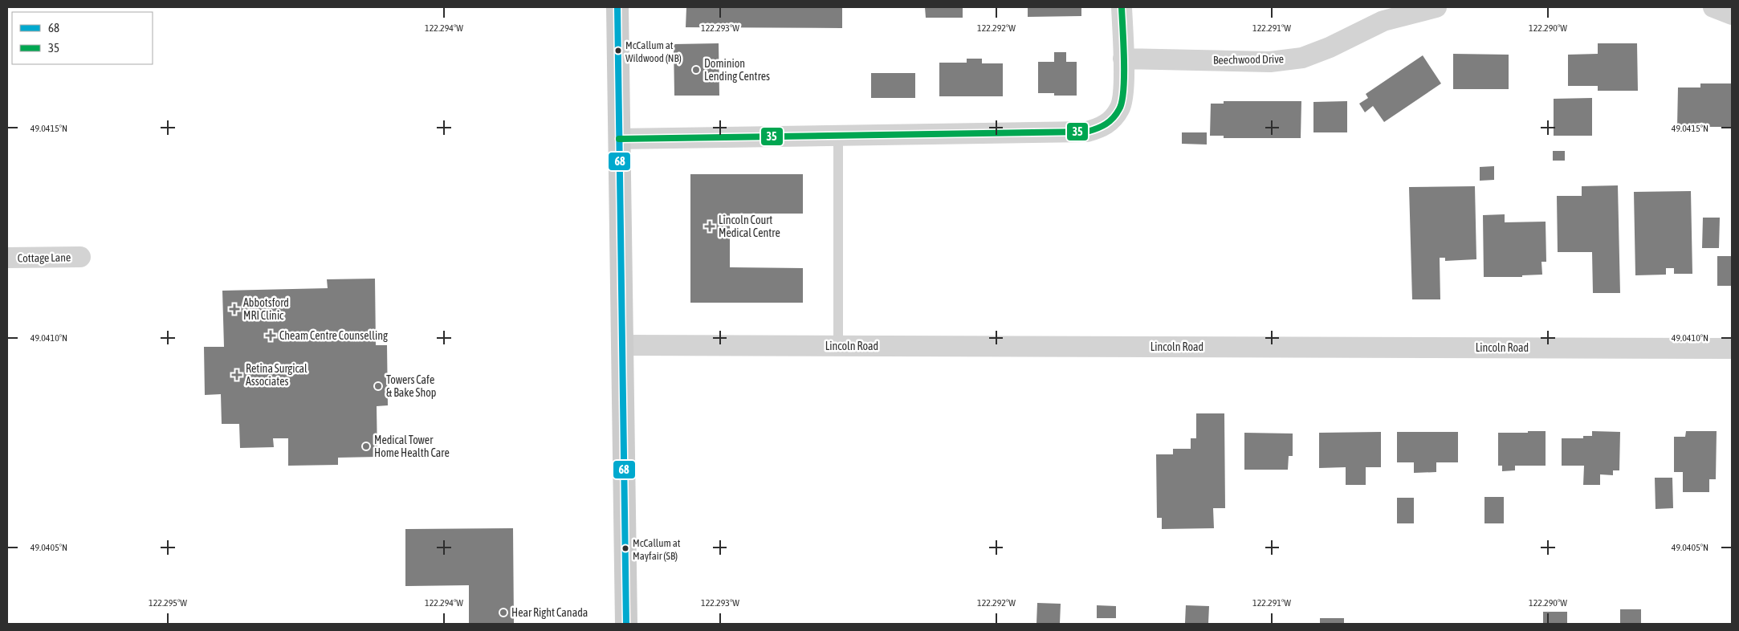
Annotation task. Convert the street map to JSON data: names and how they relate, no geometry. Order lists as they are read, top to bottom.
{
  "streets": {
    "street": ["Beechwood Drive", "Cottage Lane", "Lincoln Road"]
  },
  "places": {
    "other": [
      "McCallum at Wildwood (NB)",
      "Dominion Lending Centres",
      "Towers Cafe & Bake Shop",
      "Medical Tower Home Health Care",
      "McCallum at Mayfair (SB)",
      "Hear Right Canada"
    ],
    "health": [
      "Lincoln Court Medical Centre",
      "Abbotsford MRI Clinic",
      "Cheam Centre Counselling",
      "Retina Surgical Associates"
    ]
  },
  "lines": ["transit line 68", "transit line 35"],
  "legend": ["68", "35"],
  "coordinates": [
    "122.294°W",
    "122.293°W",
    "122.292°W",
    "122.291°W",
    "122.290°W",
    "49.0415°N",
    "49.0410°N",
    "49.0405°N",
    "122.295°W"
  ]
}
